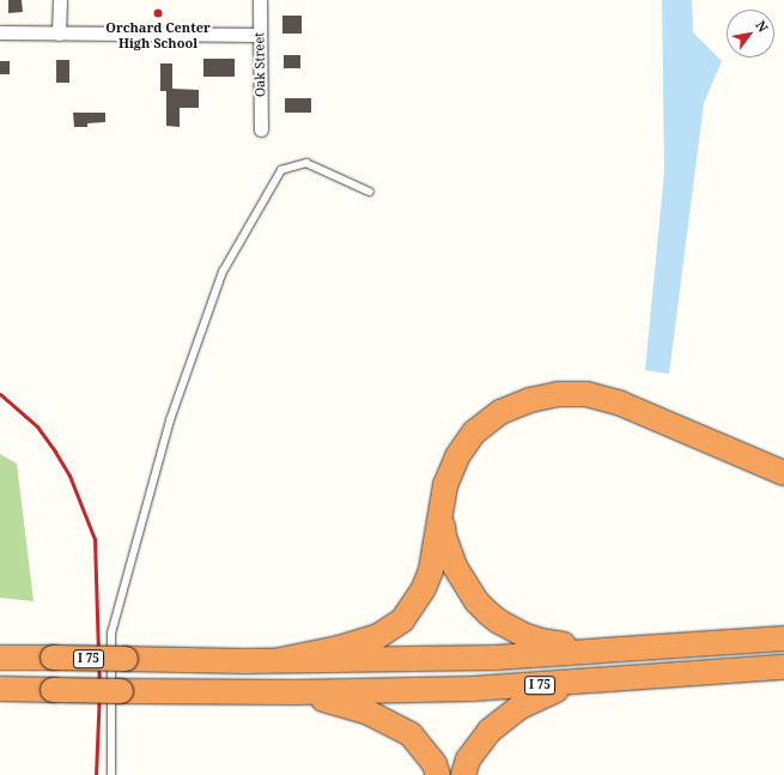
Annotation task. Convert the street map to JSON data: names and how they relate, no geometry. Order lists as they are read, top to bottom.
{
  "streets": {
    "highway": ["I 75"],
    "street": ["Oak Street"]
  },
  "places": ["Orchard Center High School"],
  "north": "top right"
}
